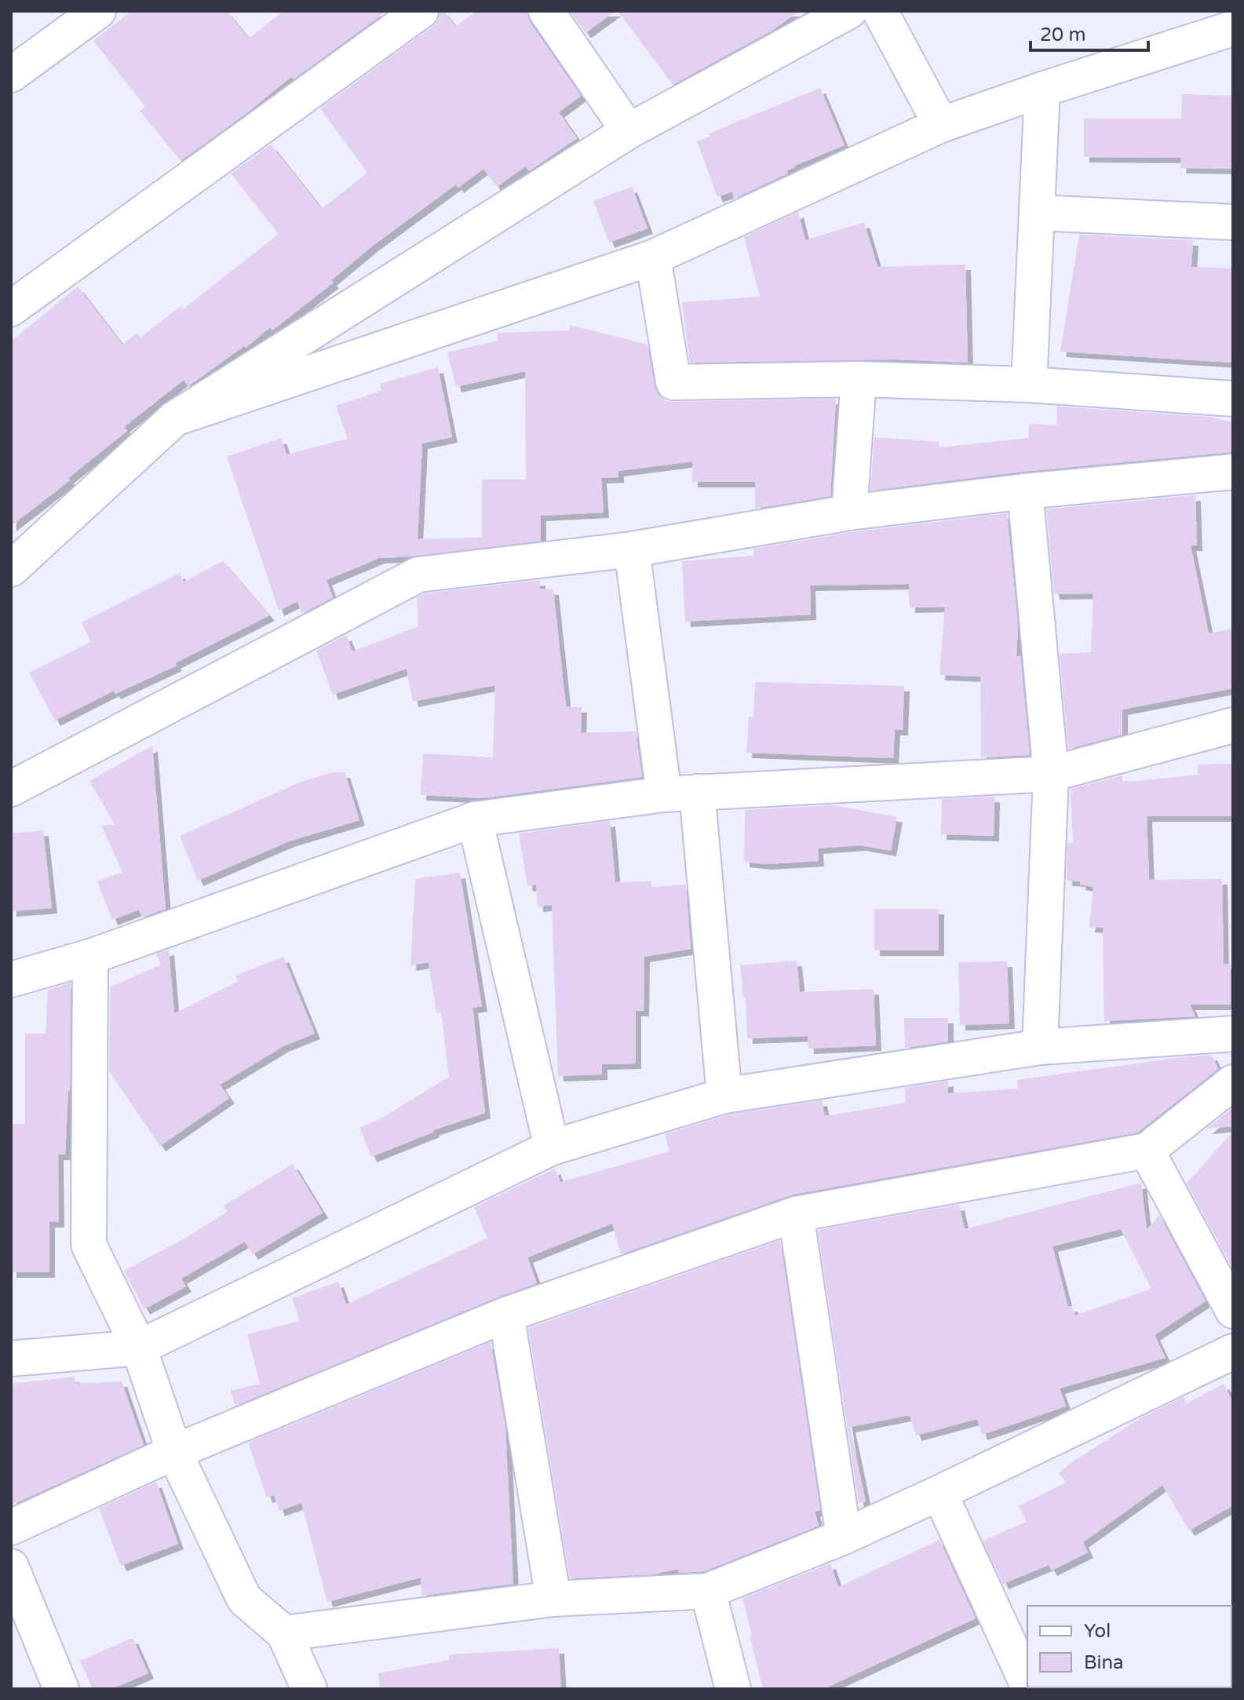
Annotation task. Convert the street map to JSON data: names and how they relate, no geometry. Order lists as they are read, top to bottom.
{
  "legend": ["Yol", "Bina"],
  "scale_bar": "20 m"
}
